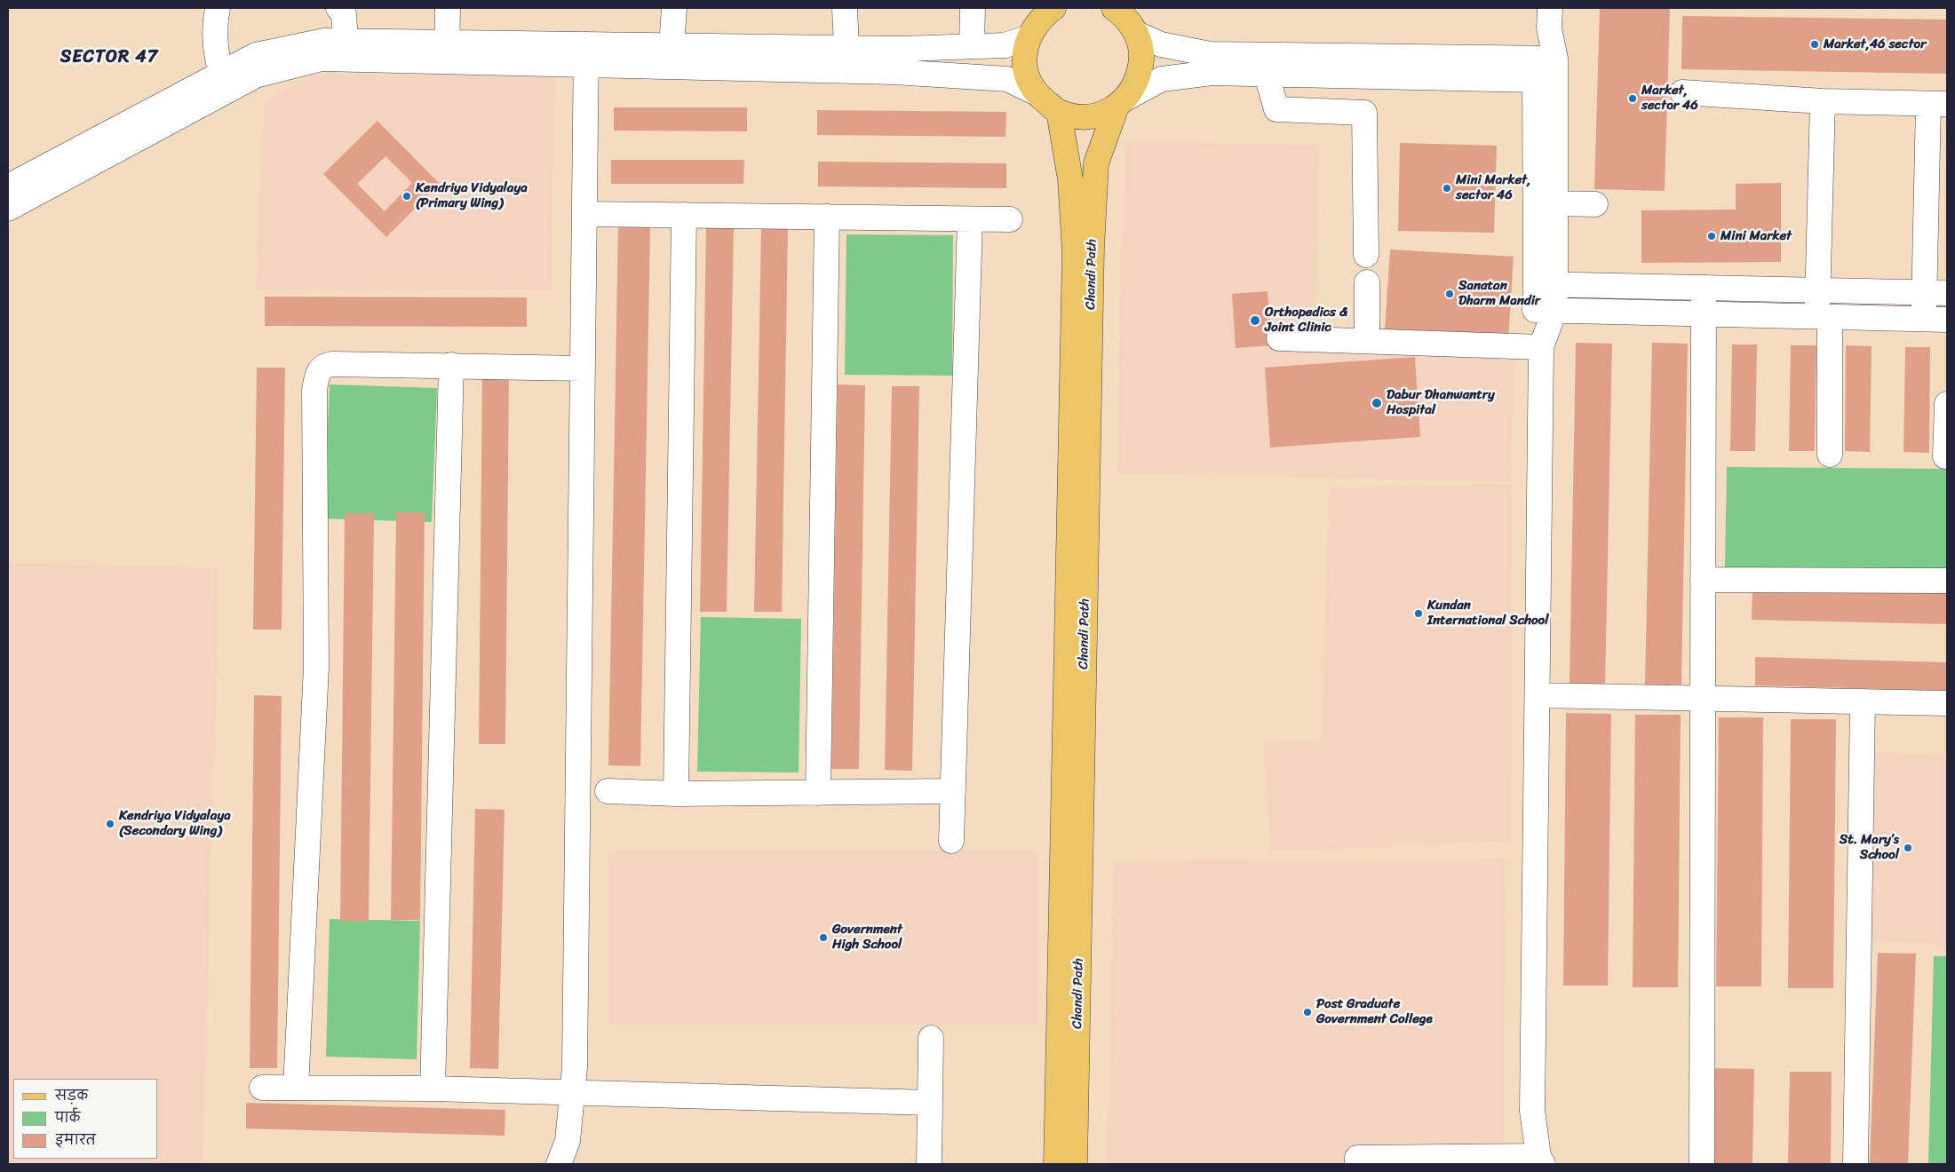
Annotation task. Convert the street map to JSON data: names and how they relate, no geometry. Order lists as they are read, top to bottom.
{
  "streets": {
    "main road": ["Chandi Path"]
  },
  "districts": ["SECTOR 47"],
  "places": [
    "Market,46 sector",
    "Market, sector 46",
    "Mini Market, sector 46",
    "Kendriya Vidyalaya (Primary Wing)",
    "Mini Market",
    "Sanatan Dharm Mandir",
    "Orthopedics & Joint Clinic",
    "Dabur Dhanwantry Hospital",
    "Kundan International School",
    "Kendriya Vidyalaya (Secondary Wing)",
    "St. Mary’s School",
    "Government High School",
    "Post Graduate Government College"
  ],
  "legend": ["सड़क", "पार्क", "इमारत"]
}
